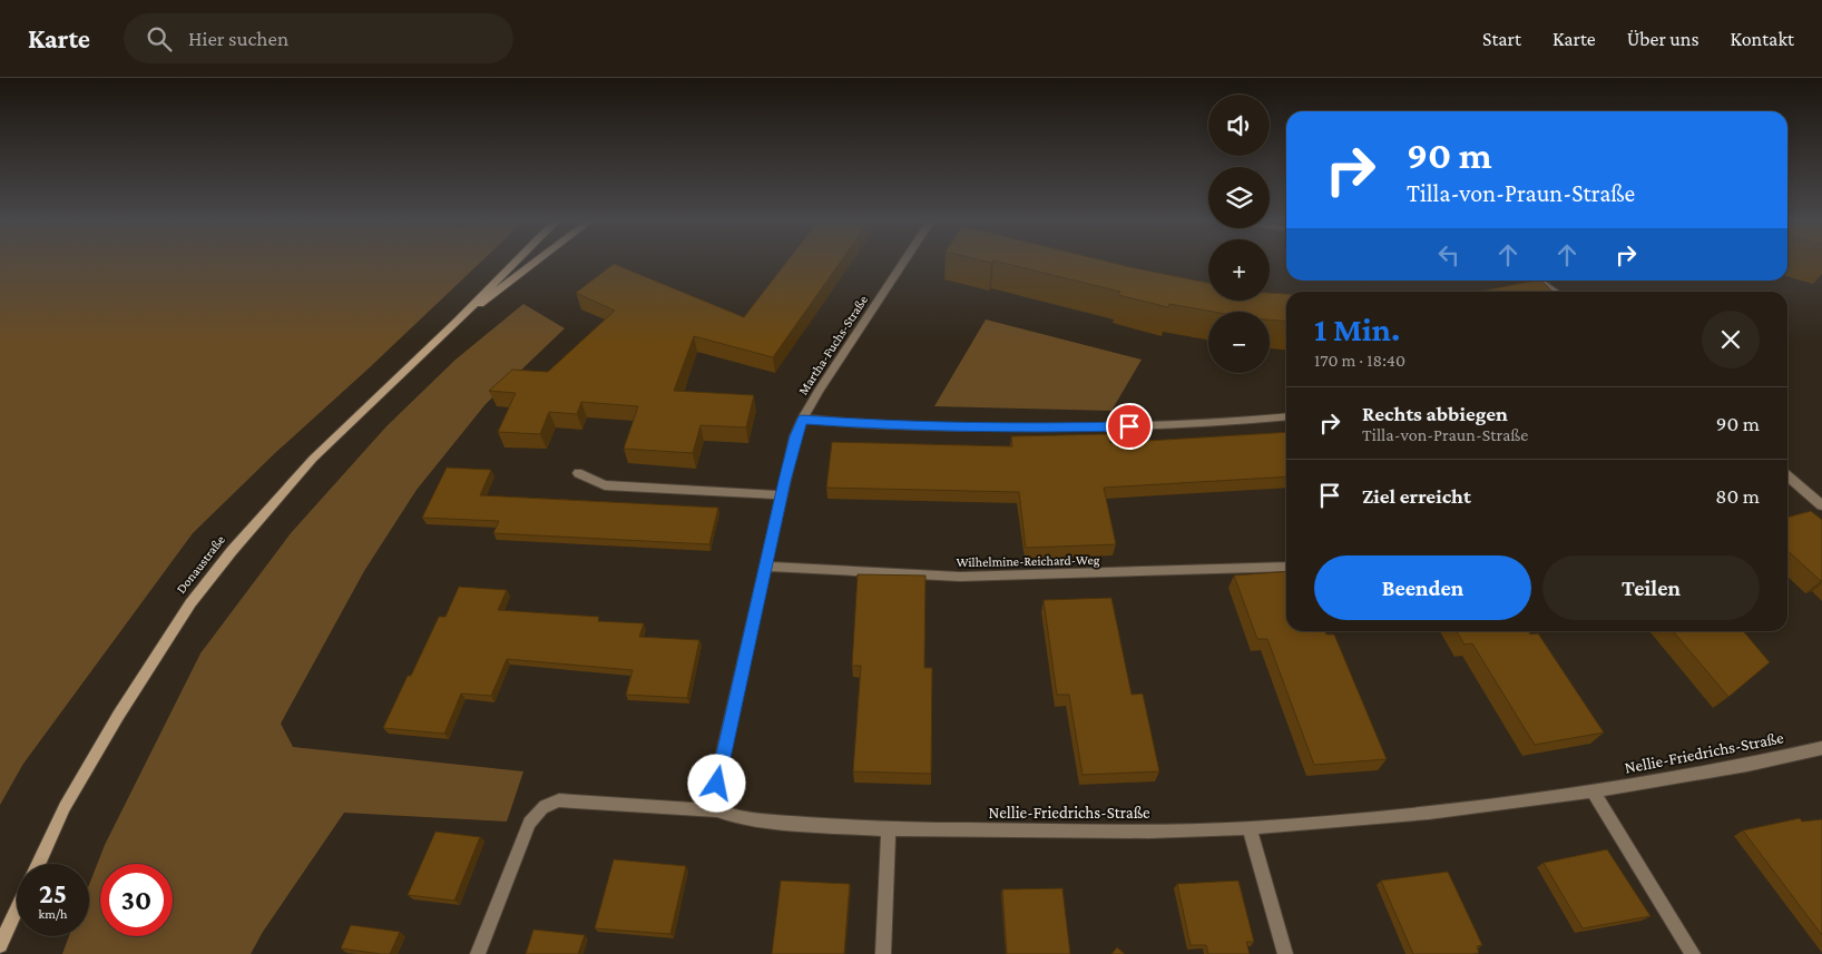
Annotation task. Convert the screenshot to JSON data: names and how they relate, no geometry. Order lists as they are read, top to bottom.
{
  "streets": {
    "main road": ["Donaustraße"],
    "street": ["Martha-Fuchs-Straße", "Wilhelmine-Reichard-Weg", "Nellie-Friedrichs-Straße"]
  },
  "crossings": [
    ["Martha-Fuchs-Straße", "Wilhelmine-Reichard-Weg"],
    ["Martha-Fuchs-Straße", "Nellie-Friedrichs-Straße"]
  ],
  "page": {
    "header": "Karte",
    "search": "Hier suchen",
    "nav": [
      "Start",
      "Karte",
      "Über uns",
      "Kontakt"
    ],
    "map_buttons": ["+", "−"],
    "turn": ["90 m", "Tilla-von-Praun-Straße"],
    "heading": ["1 Min.", "170 m · 18:40"],
    "list": [
      {
        "name": "Rechts abbiegen",
        "note": "Tilla-von-Praun-Straße",
        "value": "90 m"
      },
      {
        "name": "Ziel erreicht",
        "value": "80 m"
      }
    ],
    "buttons": ["Beenden", "Teilen"],
    "speed": "25 km/h",
    "limit": "30"
  }
}
